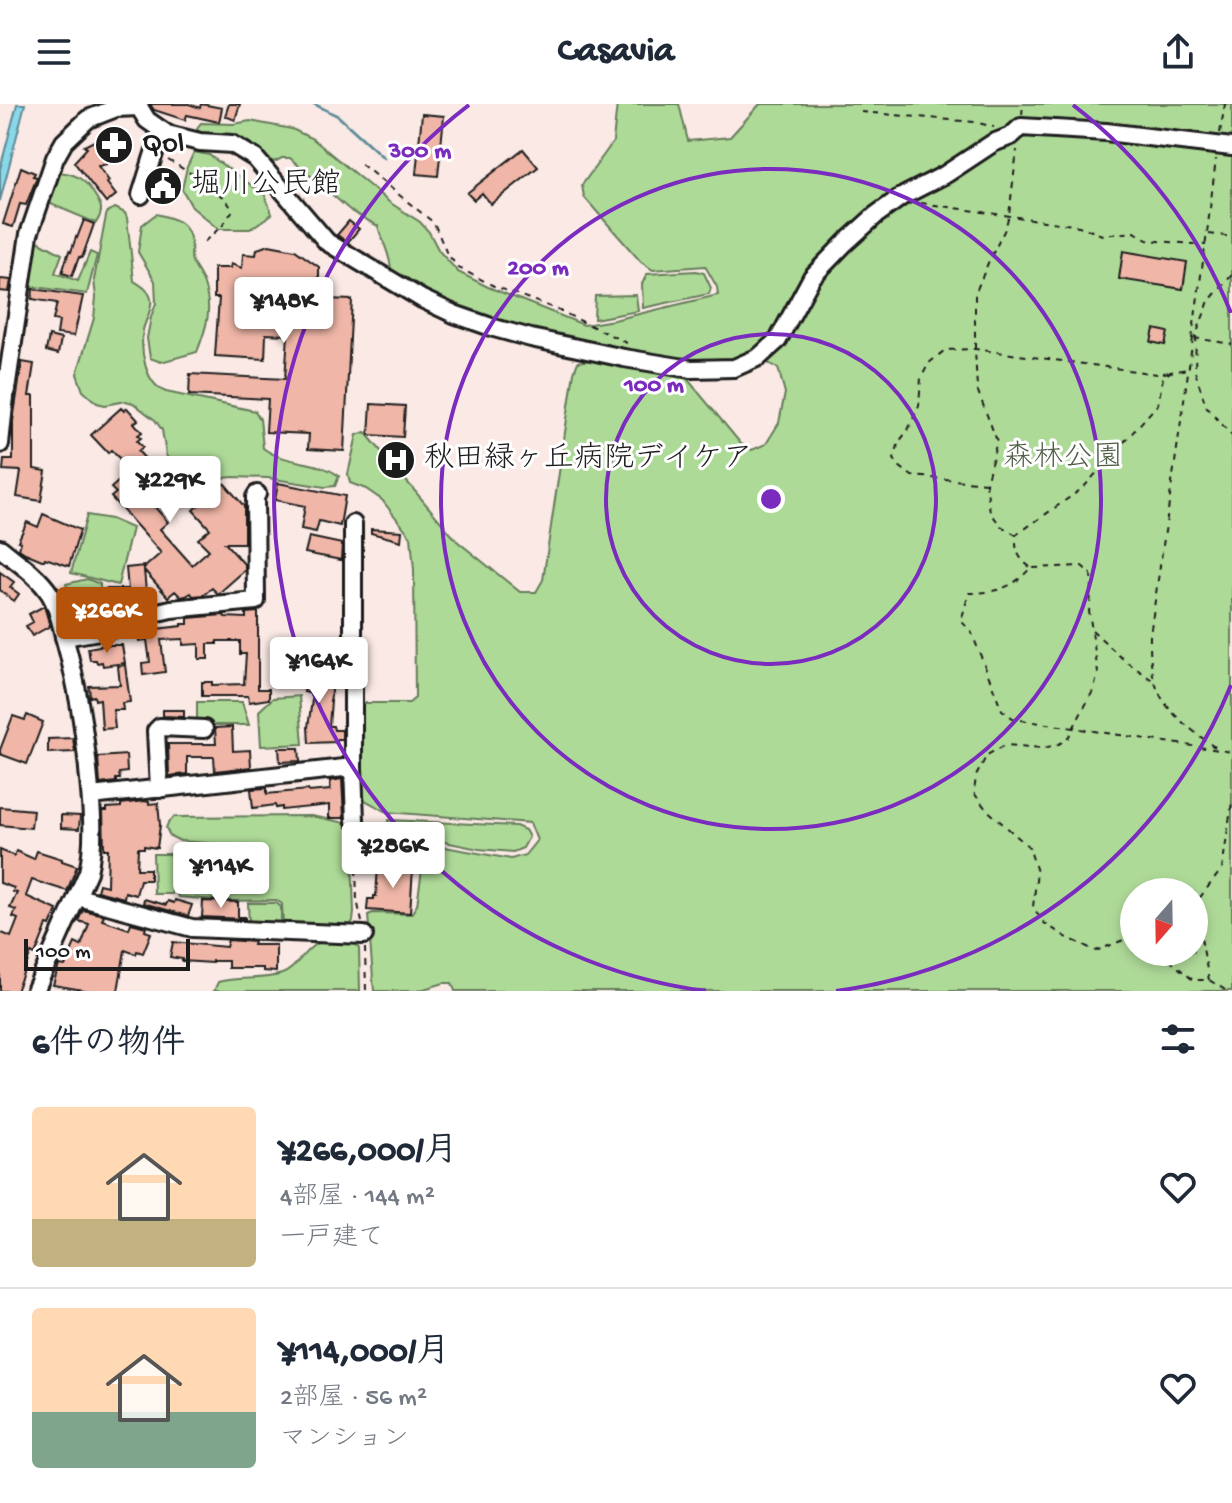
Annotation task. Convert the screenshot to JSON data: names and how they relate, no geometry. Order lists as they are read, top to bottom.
{
  "parks": ["森林公園"],
  "places": {
    "pharmacy": ["Qol"],
    "public building": ["堀川公民館"],
    "hospital": ["秋田緑ヶ丘病院デイケア"]
  },
  "scale_bar": "100 m",
  "north": "bottom",
  "page": {
    "header": "Casavia",
    "price": [
      "¥148K",
      "¥229K",
      "¥266K",
      "¥164K",
      "¥286K",
      "¥114K"
    ],
    "scale": "100 m",
    "heading": "6件の物件",
    "list": [
      {
        "name": "¥266,000/月",
        "note": "4部屋 · 144 m² · 一戸建て"
      },
      {
        "name": "¥114,000/月",
        "note": "2部屋 · 56 m² · マンション"
      }
    ]
  },
  "rings": ["300 m", "200 m", "100 m"]
}
